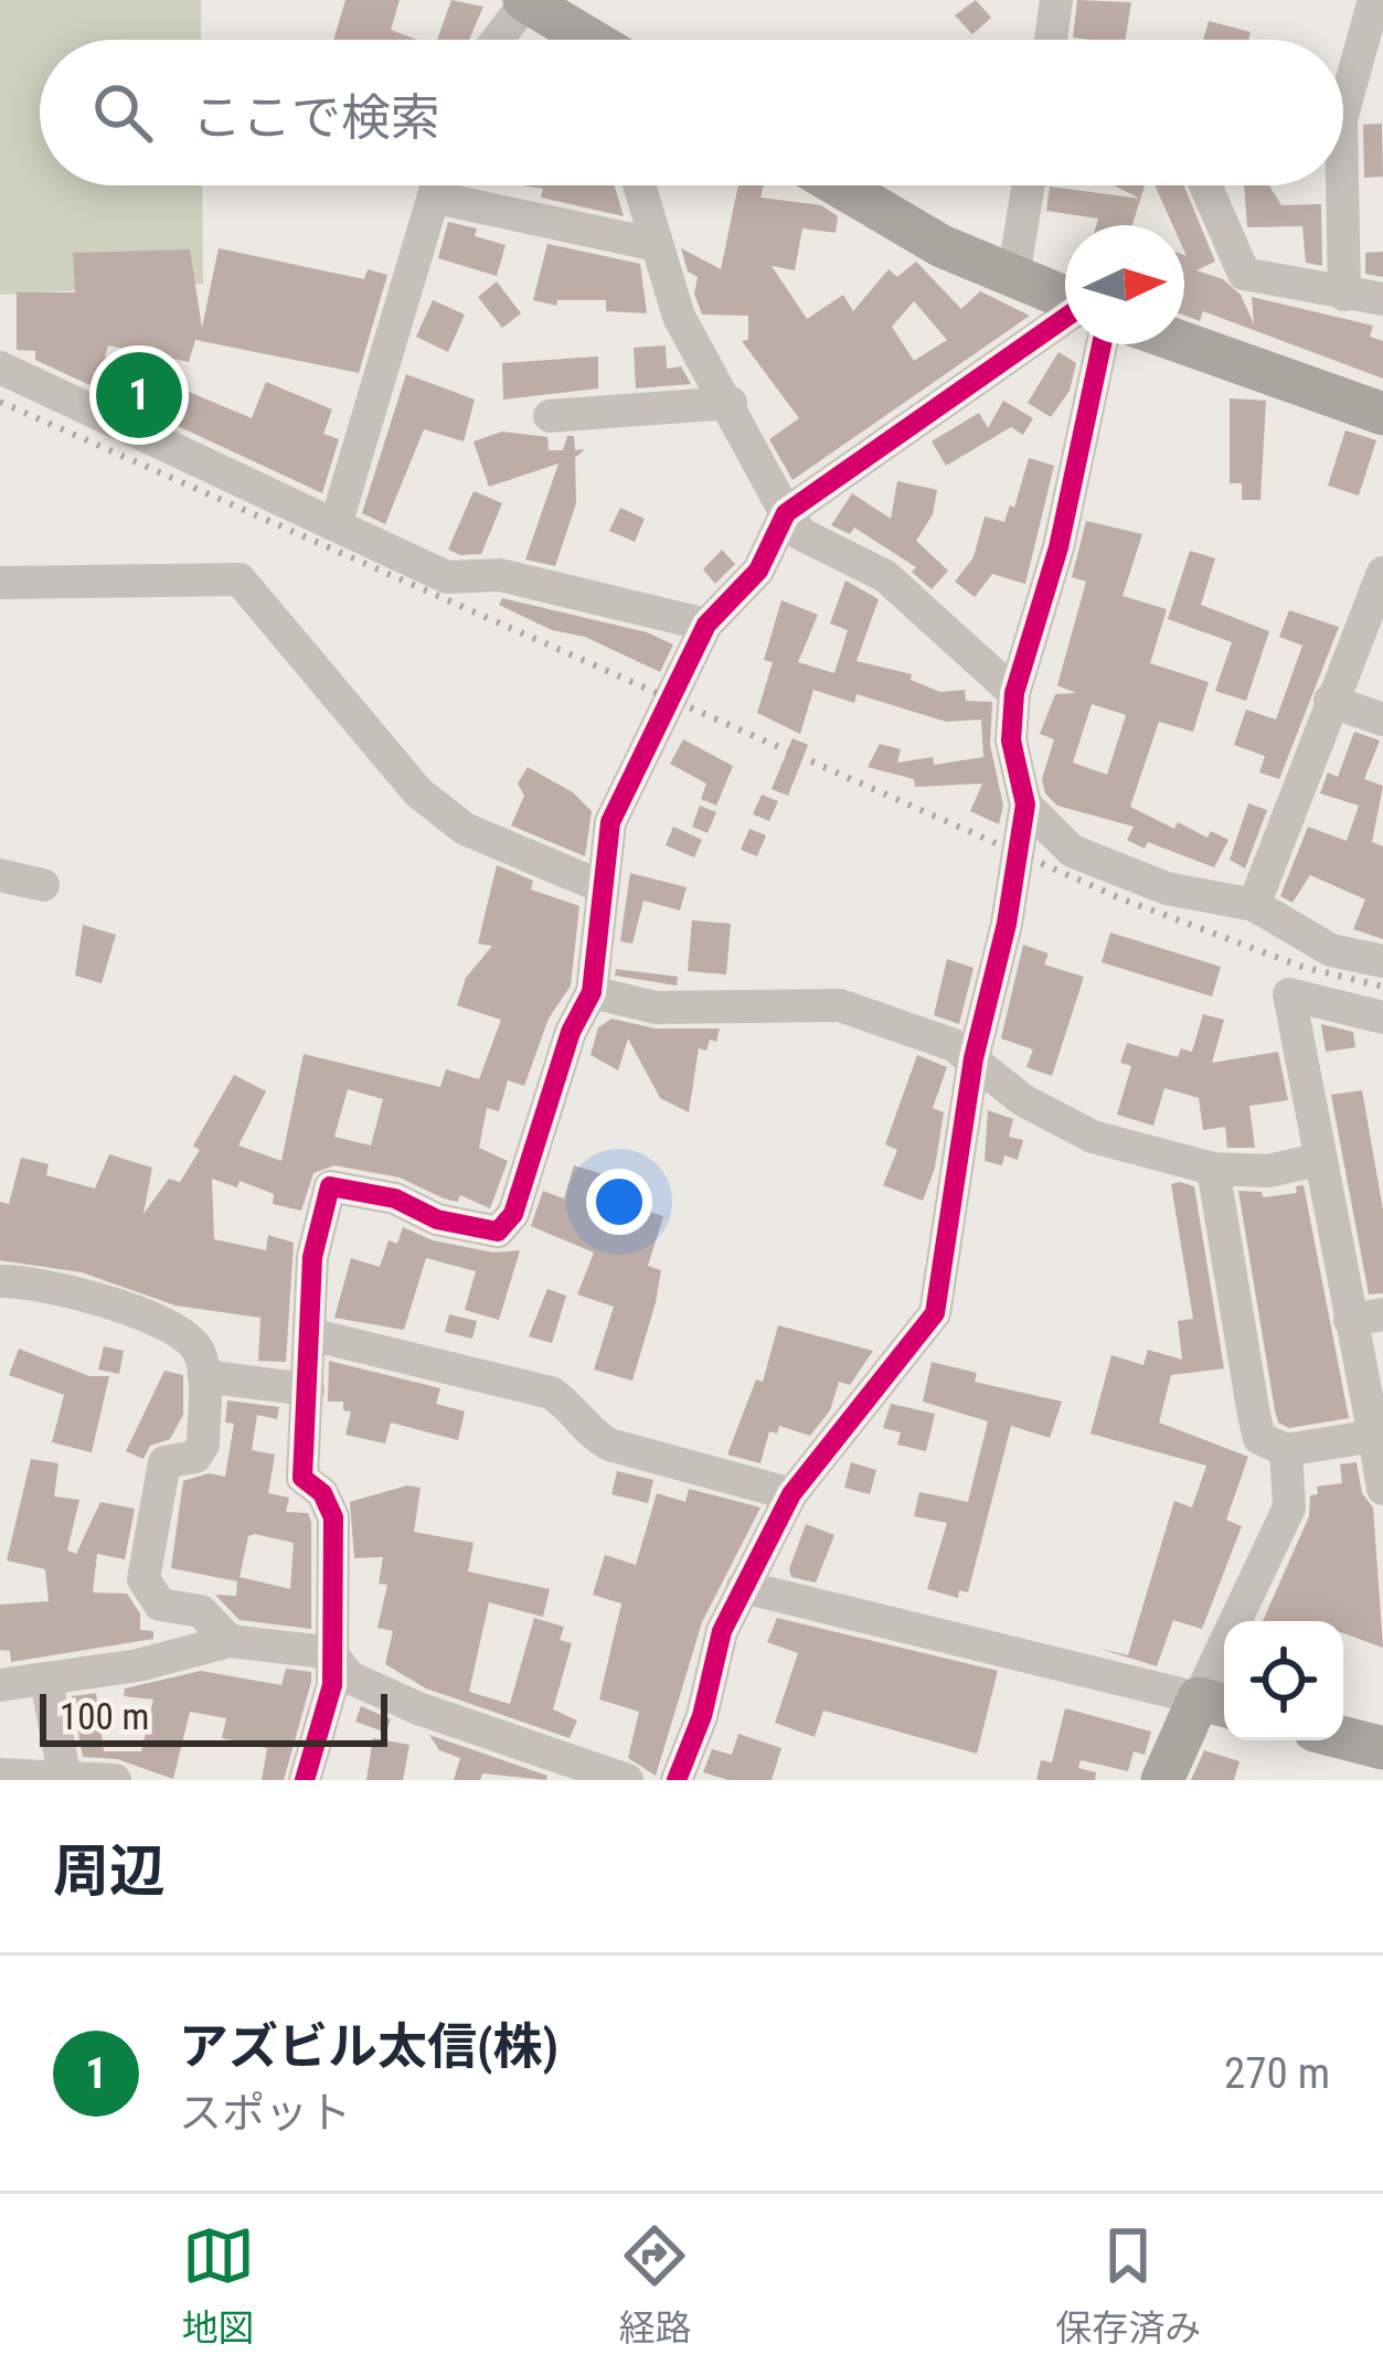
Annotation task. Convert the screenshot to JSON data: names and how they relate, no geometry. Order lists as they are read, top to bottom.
{
  "scale_bar": "100 m",
  "north": "right",
  "page": {
    "search": "ここで検索",
    "pins": "1",
    "scale": "100 m",
    "heading": "周辺",
    "list": [
      {
        "mark": "1",
        "name": "アズビル太信(株)",
        "note": "スポット",
        "value": "270 m"
      }
    ],
    "nav": ["地図", "経路", "保存済み"]
  }
}
